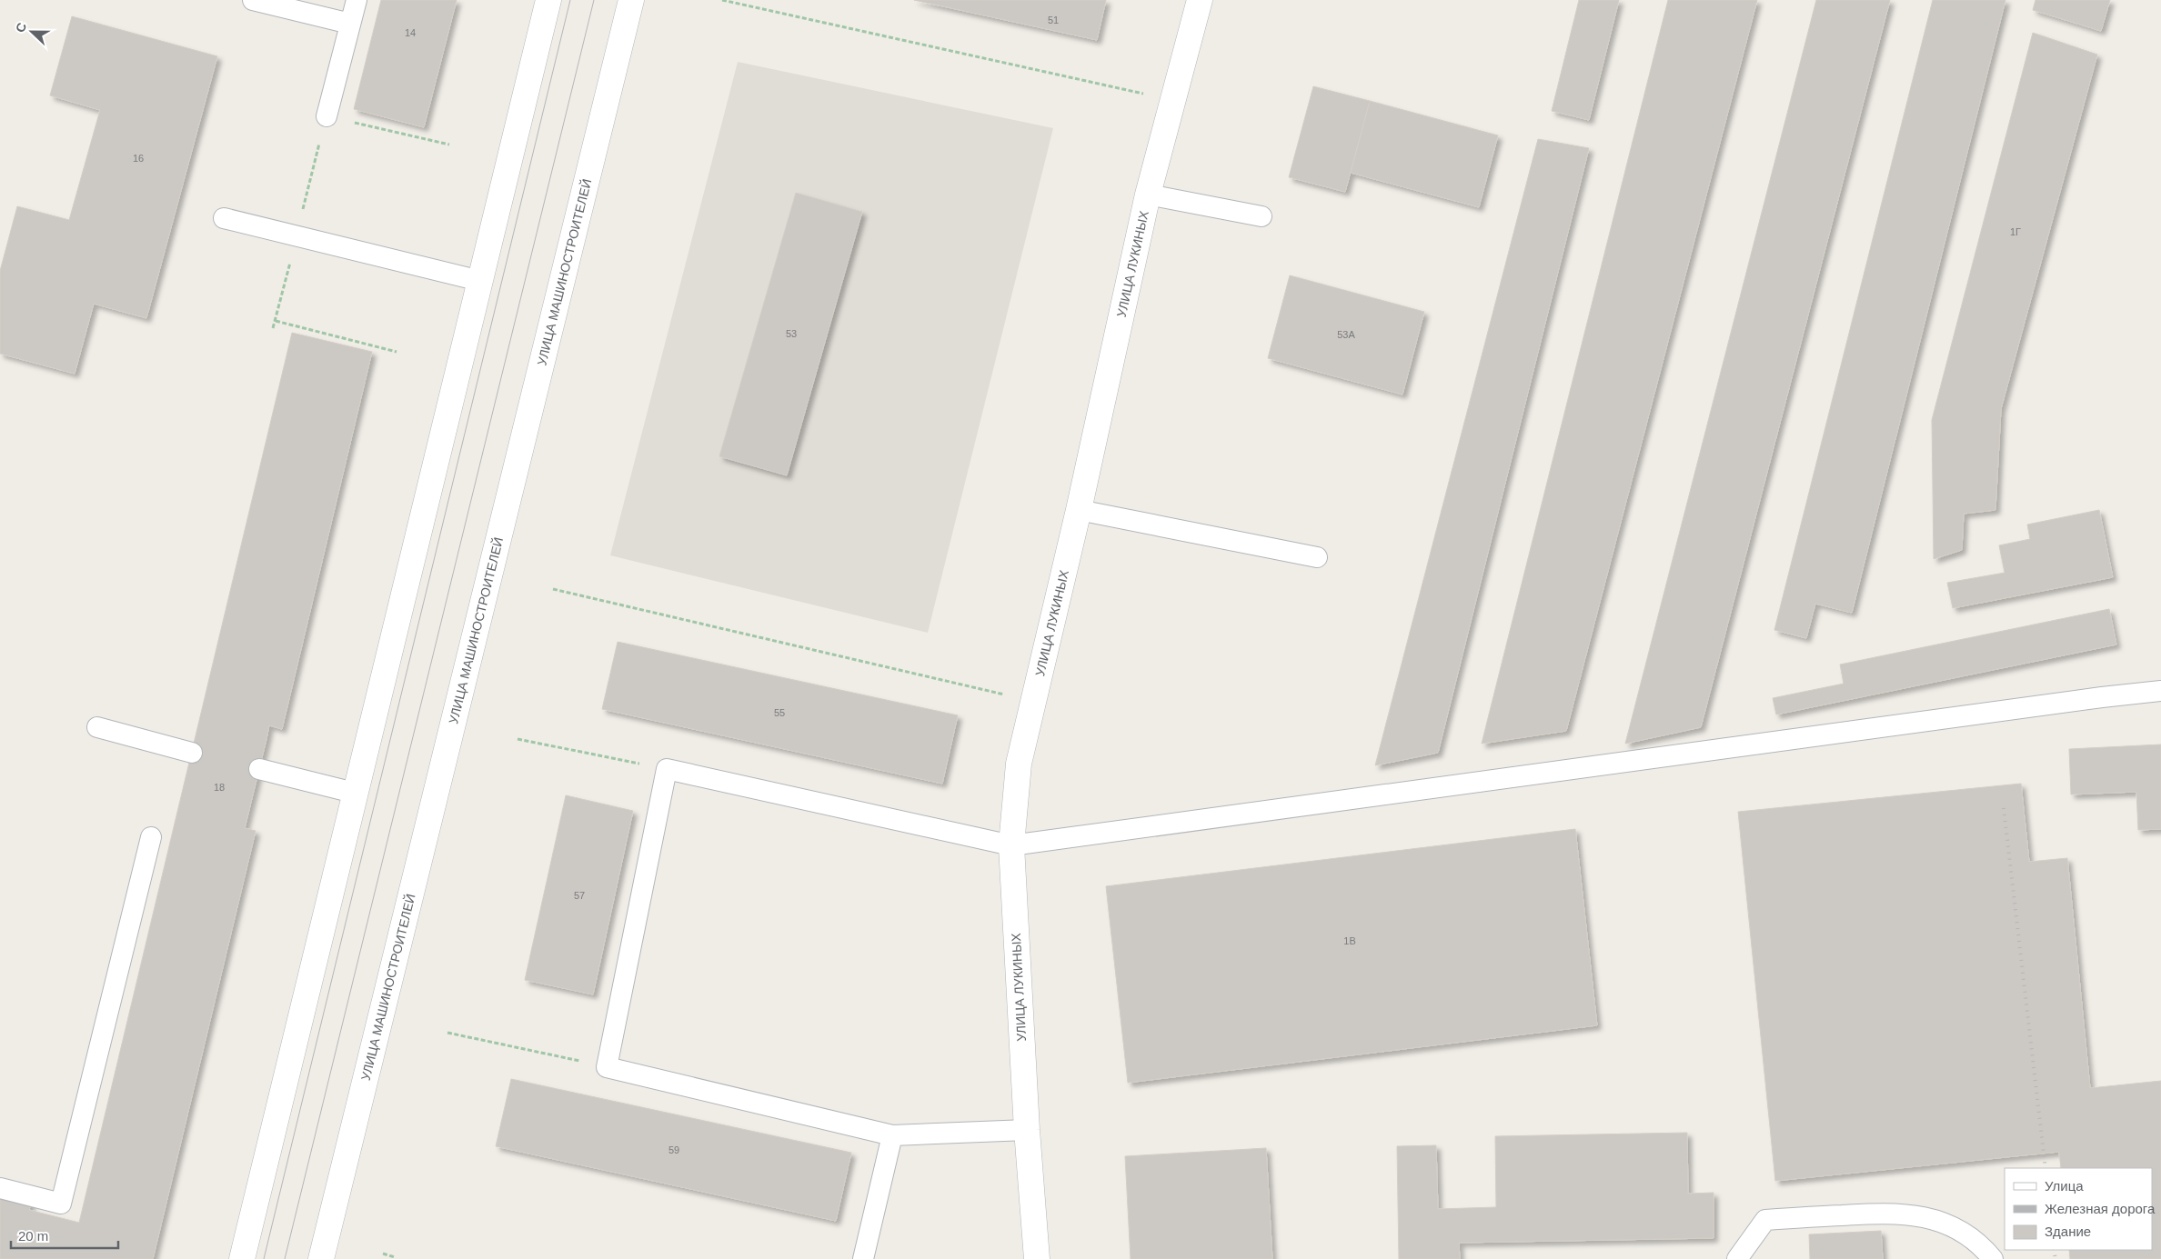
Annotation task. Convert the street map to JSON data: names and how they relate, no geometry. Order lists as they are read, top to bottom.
{
  "streets": {
    "main road": ["УЛИЦА ЛУКИНЫХ", "УЛИЦА МАШИНОСТРОИТЕЛЕЙ"]
  },
  "house_numbers": [
    "51",
    "14",
    "16",
    "1Г",
    "53",
    "53А",
    "55",
    "18",
    "57",
    "1В",
    "59"
  ],
  "legend": ["Улица", "Железная дорога", "Здание"],
  "scale_bar": "20 m",
  "north": "left"
}
